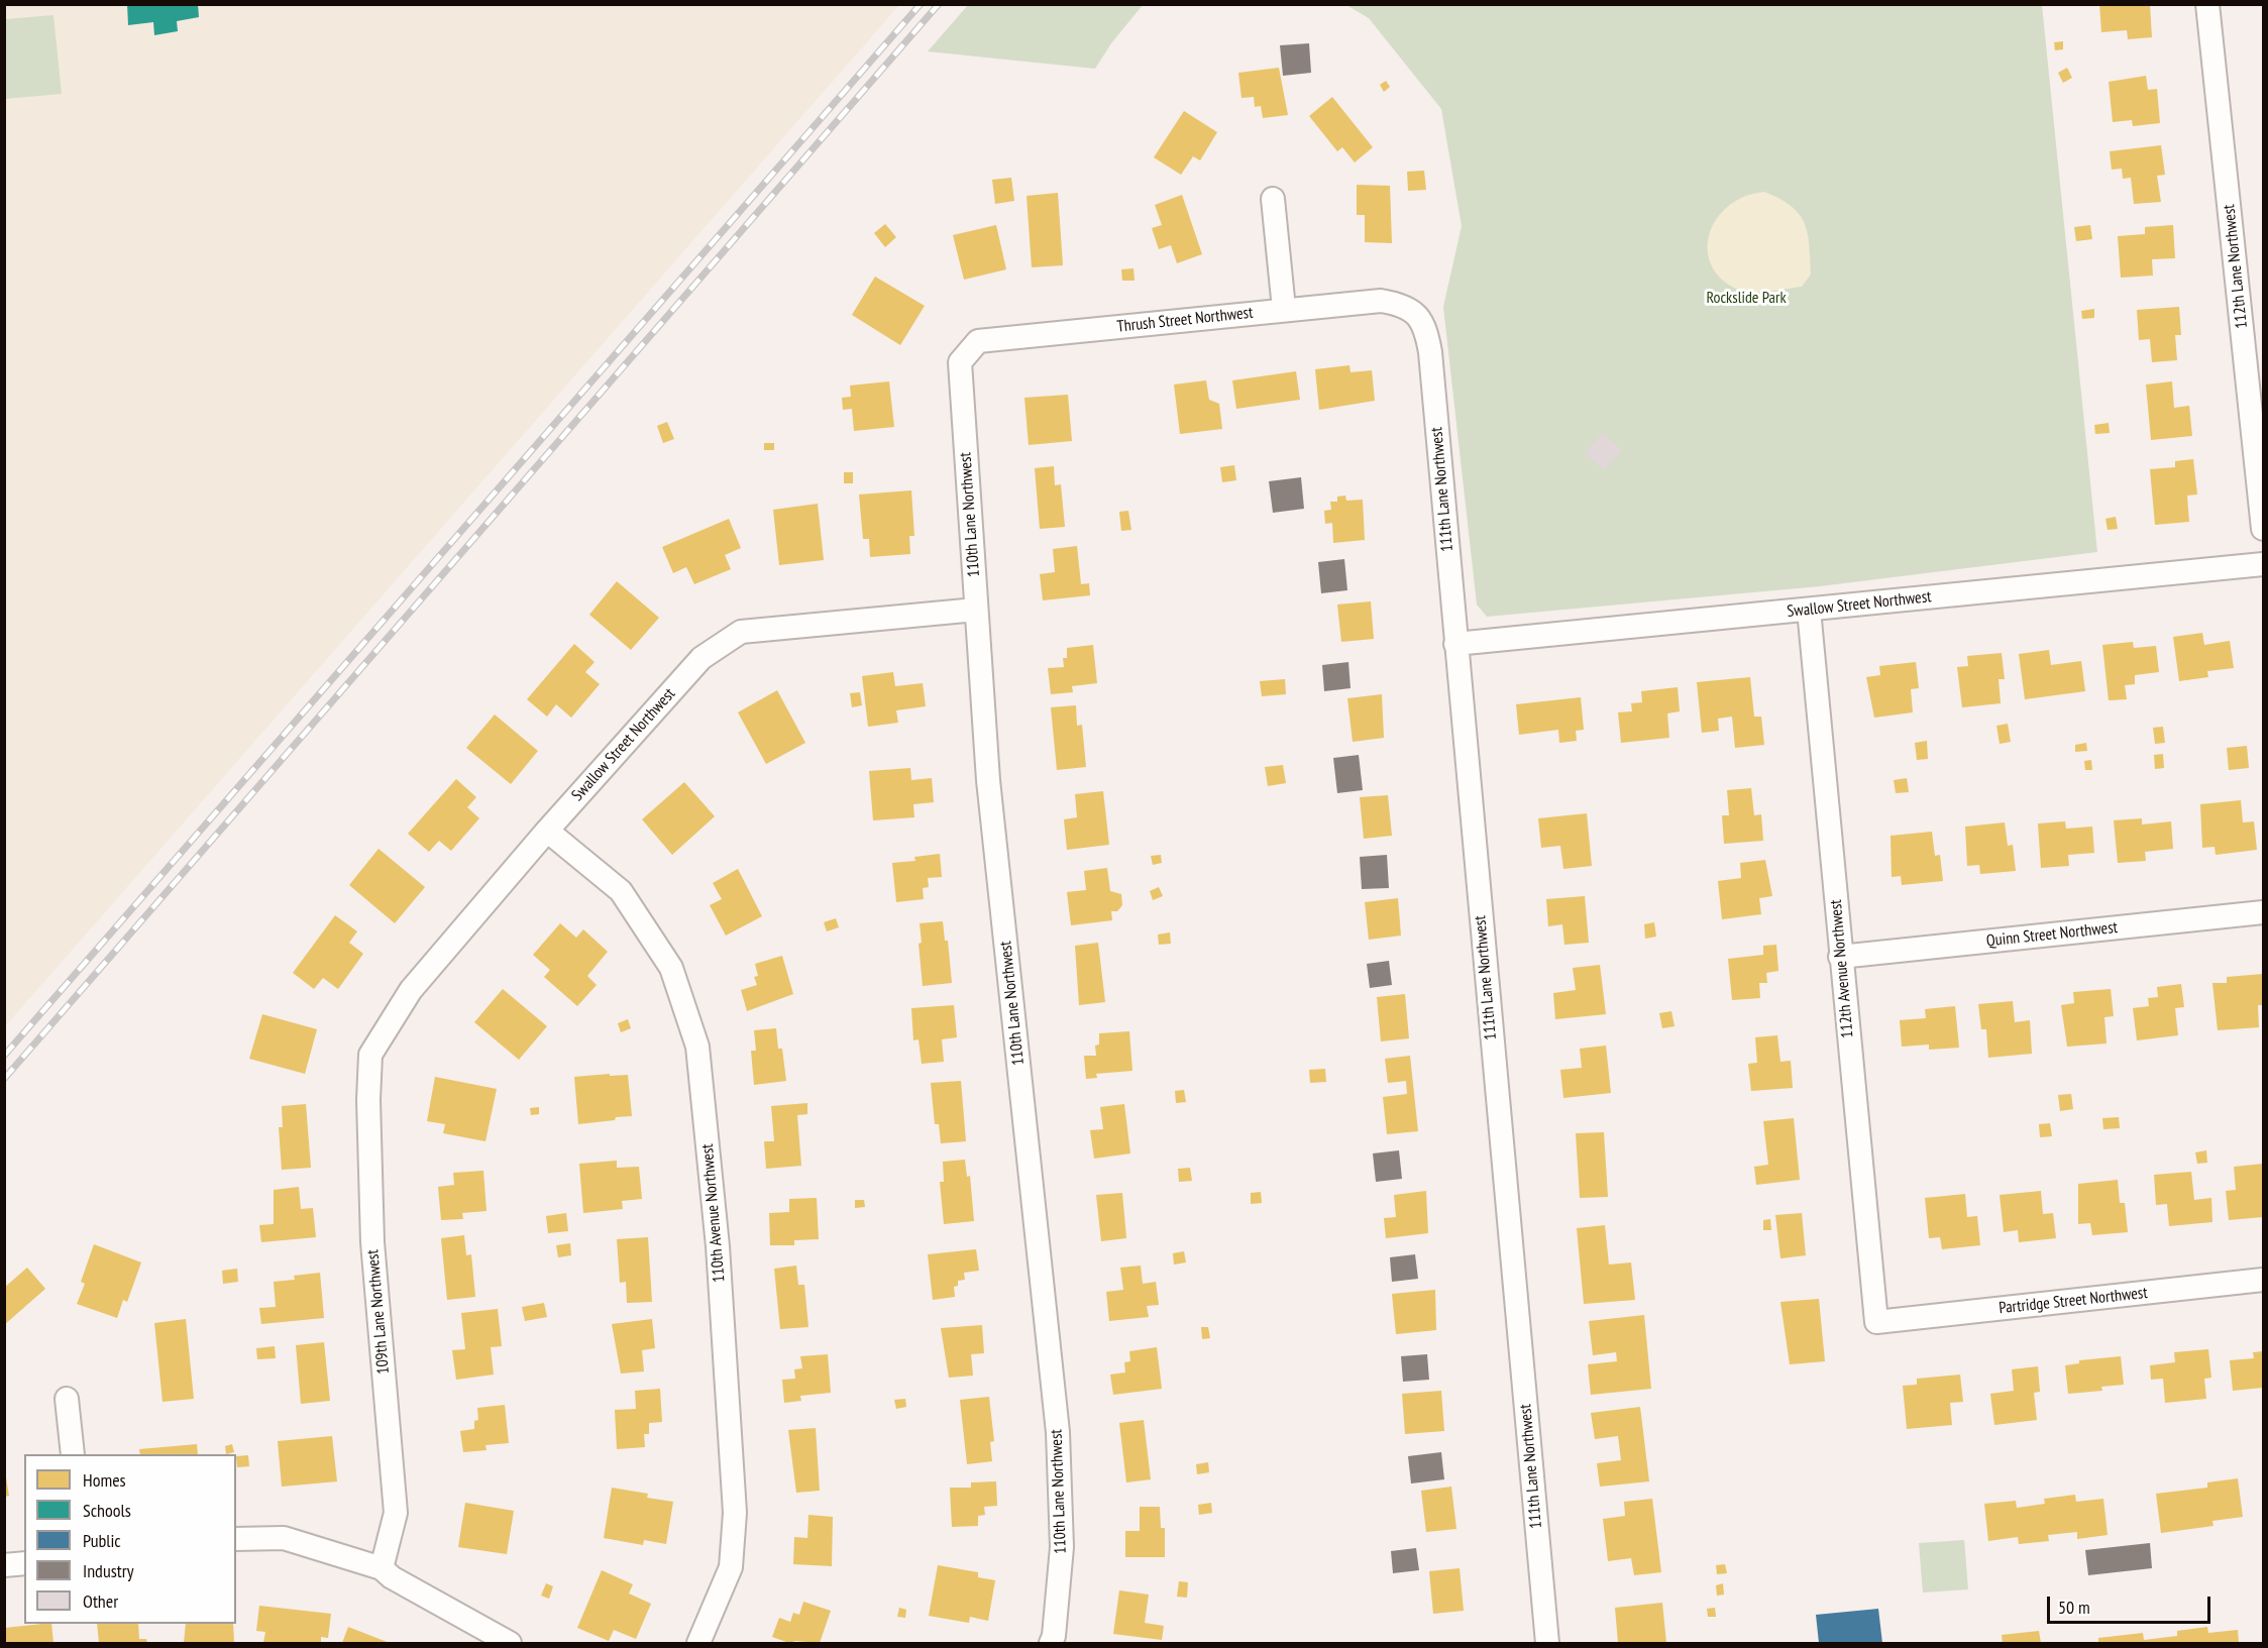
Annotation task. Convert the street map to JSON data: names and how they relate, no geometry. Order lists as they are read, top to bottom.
{
  "streets": {
    "street": [
      "112th Lane Northwest",
      "Thrush Street Northwest",
      "111th Lane Northwest",
      "110th Lane Northwest",
      "Swallow Street Northwest",
      "Quinn Street Northwest",
      "112th Avenue Northwest",
      "110th Avenue Northwest",
      "Partridge Street Northwest",
      "109th Lane Northwest"
    ]
  },
  "crossings": [
    ["Thrush Street Northwest", "111th Lane Northwest"],
    ["Thrush Street Northwest", "110th Lane Northwest"],
    ["111th Lane Northwest", "Swallow Street Northwest"],
    ["110th Lane Northwest", "Swallow Street Northwest"],
    ["Swallow Street Northwest", "112th Avenue Northwest"],
    ["Swallow Street Northwest", "110th Avenue Northwest"],
    ["Swallow Street Northwest", "109th Lane Northwest"],
    ["Quinn Street Northwest", "112th Avenue Northwest"],
    ["112th Avenue Northwest", "Partridge Street Northwest"]
  ],
  "parks": ["Rockslide Park"],
  "legend": [
    "Homes",
    "Schools",
    "Public",
    "Industry",
    "Other"
  ],
  "scale_bar": "50 m"
}
